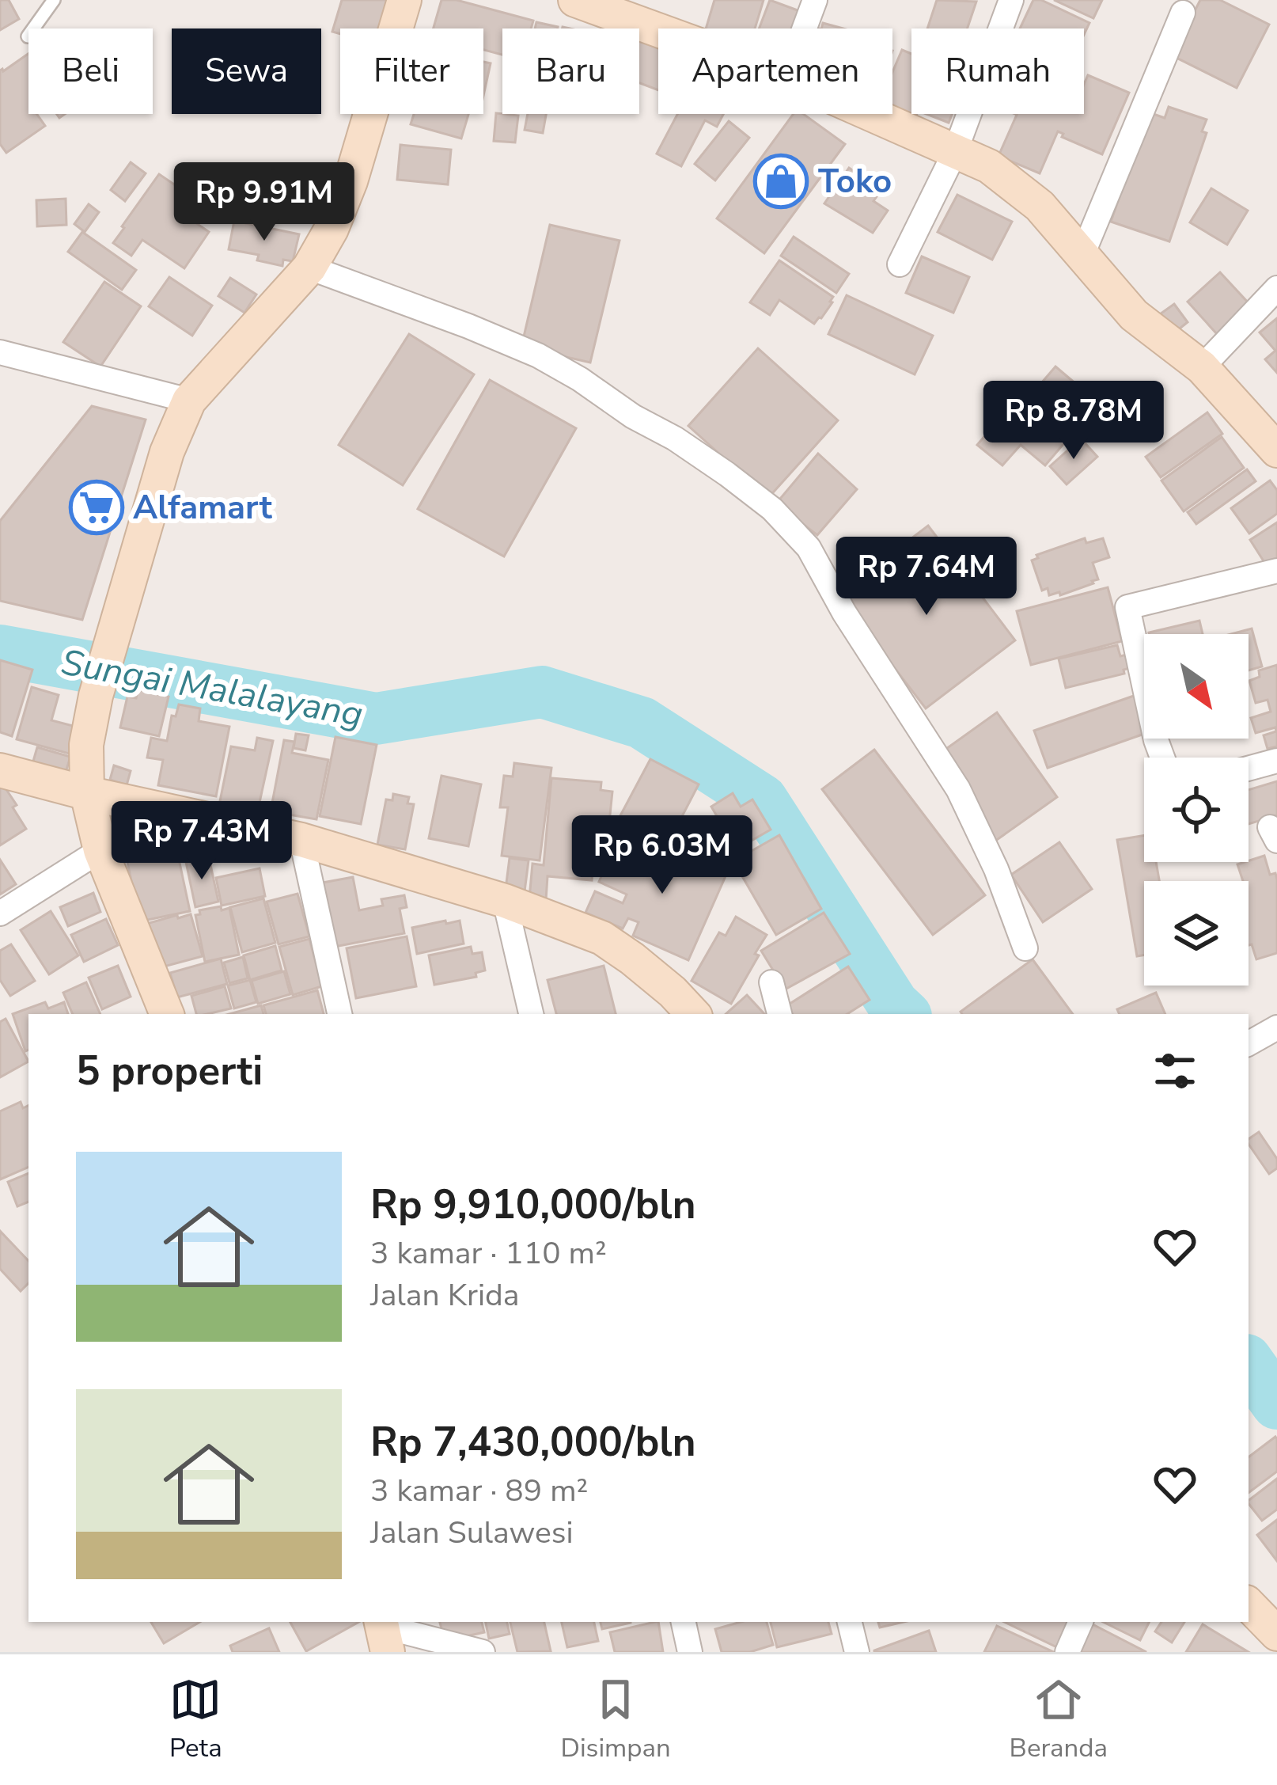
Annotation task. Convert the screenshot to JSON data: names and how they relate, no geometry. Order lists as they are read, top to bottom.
{
  "water": ["Sungai Malalayang"],
  "places": {
    "shop": ["Toko"],
    "supermarket": ["Alfamart"]
  },
  "north": "bottom right",
  "page": {
    "chip": [
      "Beli",
      "Sewa",
      "Filter",
      "Baru",
      "Apartemen",
      "Rumah"
    ],
    "price": [
      "Rp 9.91M",
      "Rp 8.78M",
      "Rp 7.64M",
      "Rp 7.43M",
      "Rp 6.03M"
    ],
    "heading": "5 properti",
    "list": [
      {
        "name": "Rp 9,910,000/bln",
        "note": "3 kamar · 110 m² · Jalan Krida"
      },
      {
        "name": "Rp 7,430,000/bln",
        "note": "3 kamar · 89 m² · Jalan Sulawesi"
      }
    ],
    "tabs": ["Peta", "Disimpan", "Beranda"]
  }
}
